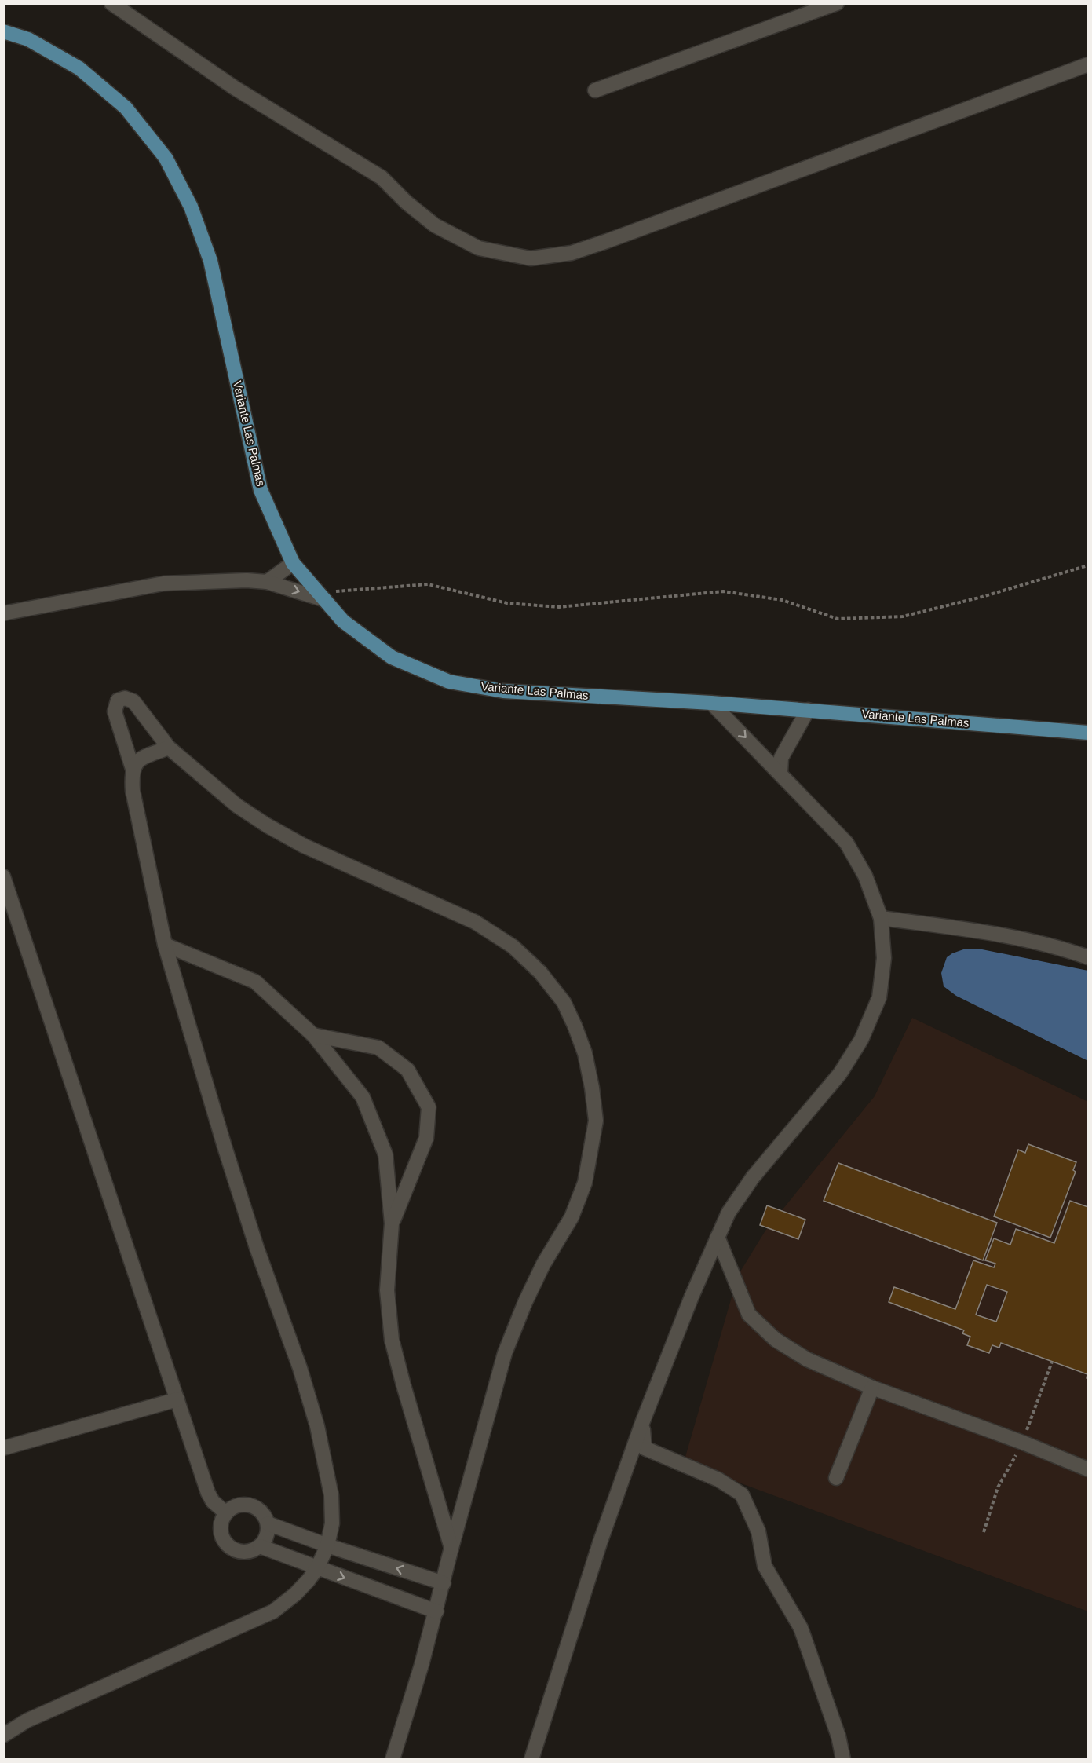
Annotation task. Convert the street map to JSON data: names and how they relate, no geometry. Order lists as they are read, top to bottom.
{
  "streets": {
    "main road": ["Variante Las Palmas"]
  }
}
